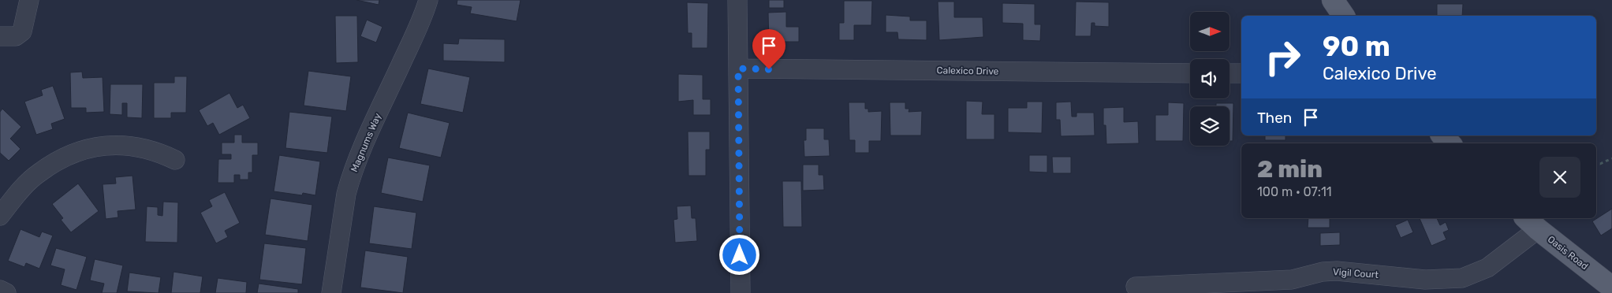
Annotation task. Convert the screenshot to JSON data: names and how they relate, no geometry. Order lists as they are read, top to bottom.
{
  "streets": {
    "main road": ["Oasis Road"],
    "street": ["Calexico Drive", "Magnums Way", "Vigil Court"]
  },
  "crossings": [
    ["Oasis Road", "Vigil Court"]
  ],
  "north": "right",
  "page": {
    "turn": ["90 m", "Calexico Drive"],
    "then": "Then",
    "heading": ["2 min", "100 m · 07:11"]
  }
}
